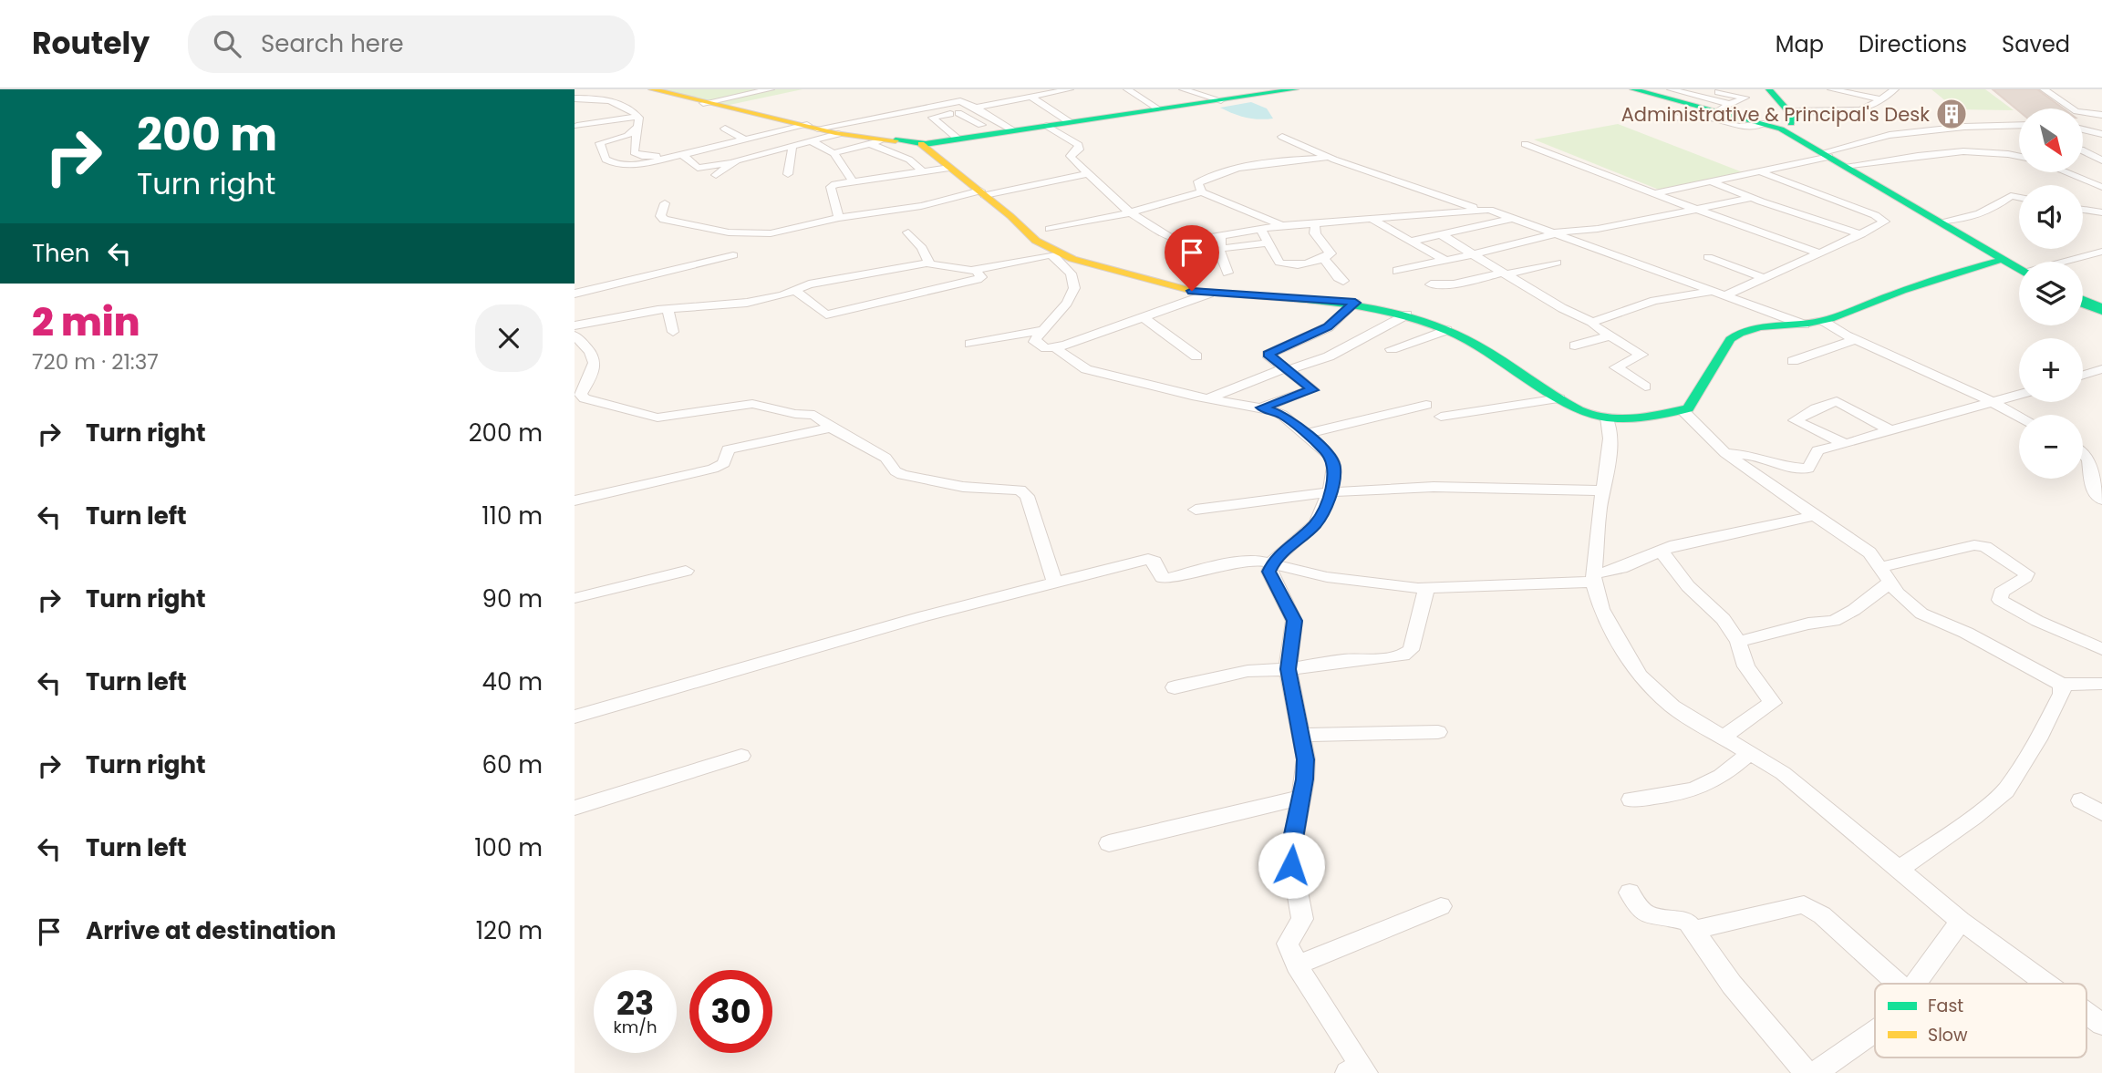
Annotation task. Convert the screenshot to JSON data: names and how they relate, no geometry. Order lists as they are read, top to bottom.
{
  "places": {
    "building": ["Administrative & Principal's Desk"]
  },
  "legend": ["Fast", "Slow"],
  "north": "bottom right",
  "page": {
    "header": "Routely",
    "search": "Search here",
    "nav": ["Map", "Directions", "Saved"],
    "turn": ["200 m", "Turn right"],
    "map_buttons": ["+", "−"],
    "then": "Then",
    "heading": ["2 min", "720 m · 21:37"],
    "list": [
      {
        "name": "Turn right",
        "value": "200 m"
      },
      {
        "name": "Turn left",
        "value": "110 m"
      },
      {
        "name": "Turn right",
        "value": "90 m"
      },
      {
        "name": "Turn left",
        "value": "40 m"
      },
      {
        "name": "Turn right",
        "value": "60 m"
      },
      {
        "name": "Turn left",
        "value": "100 m"
      },
      {
        "name": "Arrive at destination",
        "value": "120 m"
      }
    ],
    "speed": "23 km/h",
    "limit": "30"
  }
}
